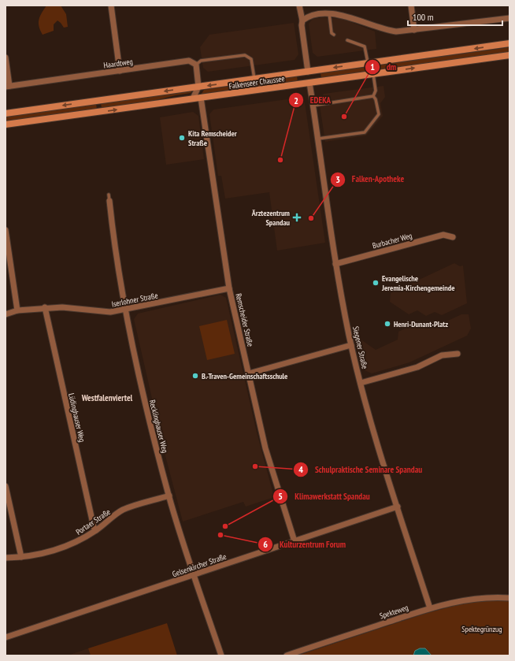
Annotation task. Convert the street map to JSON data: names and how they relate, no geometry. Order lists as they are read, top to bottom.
{
  "streets": {
    "main road": ["Falkenseer Chaussee"],
    "street": [
      "Haardtweg",
      "Burbacher Weg",
      "Iserlohner Straße",
      "Remscheider Straße",
      "Siegener Straße",
      "Lüdinghauser Weg",
      "Recklinghauser Weg",
      "Portaer Straße",
      "Gelsenkircher Straße",
      "Spekteweg"
    ]
  },
  "crossings": [
    ["Falkenseer Chaussee", "Remscheider Straße"],
    ["Falkenseer Chaussee", "Siegener Straße"],
    ["Burbacher Weg", "Siegener Straße"],
    ["Iserlohner Straße", "Remscheider Straße"],
    ["Iserlohner Straße", "Lüdinghauser Weg"],
    ["Iserlohner Straße", "Recklinghauser Weg"],
    ["Remscheider Straße", "Gelsenkircher Straße"],
    ["Siegener Straße", "Gelsenkircher Straße"],
    ["Siegener Straße", "Spekteweg"],
    ["Lüdinghauser Weg", "Portaer Straße"],
    ["Recklinghauser Weg", "Portaer Straße"],
    ["Recklinghauser Weg", "Gelsenkircher Straße"]
  ],
  "districts": ["Westfalenviertel"],
  "parks": ["Spektegrünzug"],
  "places": {
    "other": [
      "dm",
      "Kita Remscheider Straße",
      "EDEKA",
      "Falken-Apotheke",
      "Evangelische Jeremia-Kirchengemeinde",
      "Henri-Dunant-Platz",
      "B.-Traven-Gemeinschaftsschule",
      "Schulpraktische Seminare Spandau",
      "Klimawerkstatt Spandau",
      "Kulturzentrum Forum"
    ],
    "health": ["Ärztezentrum Spandau"]
  },
  "scale_bar": "100 m"
}
